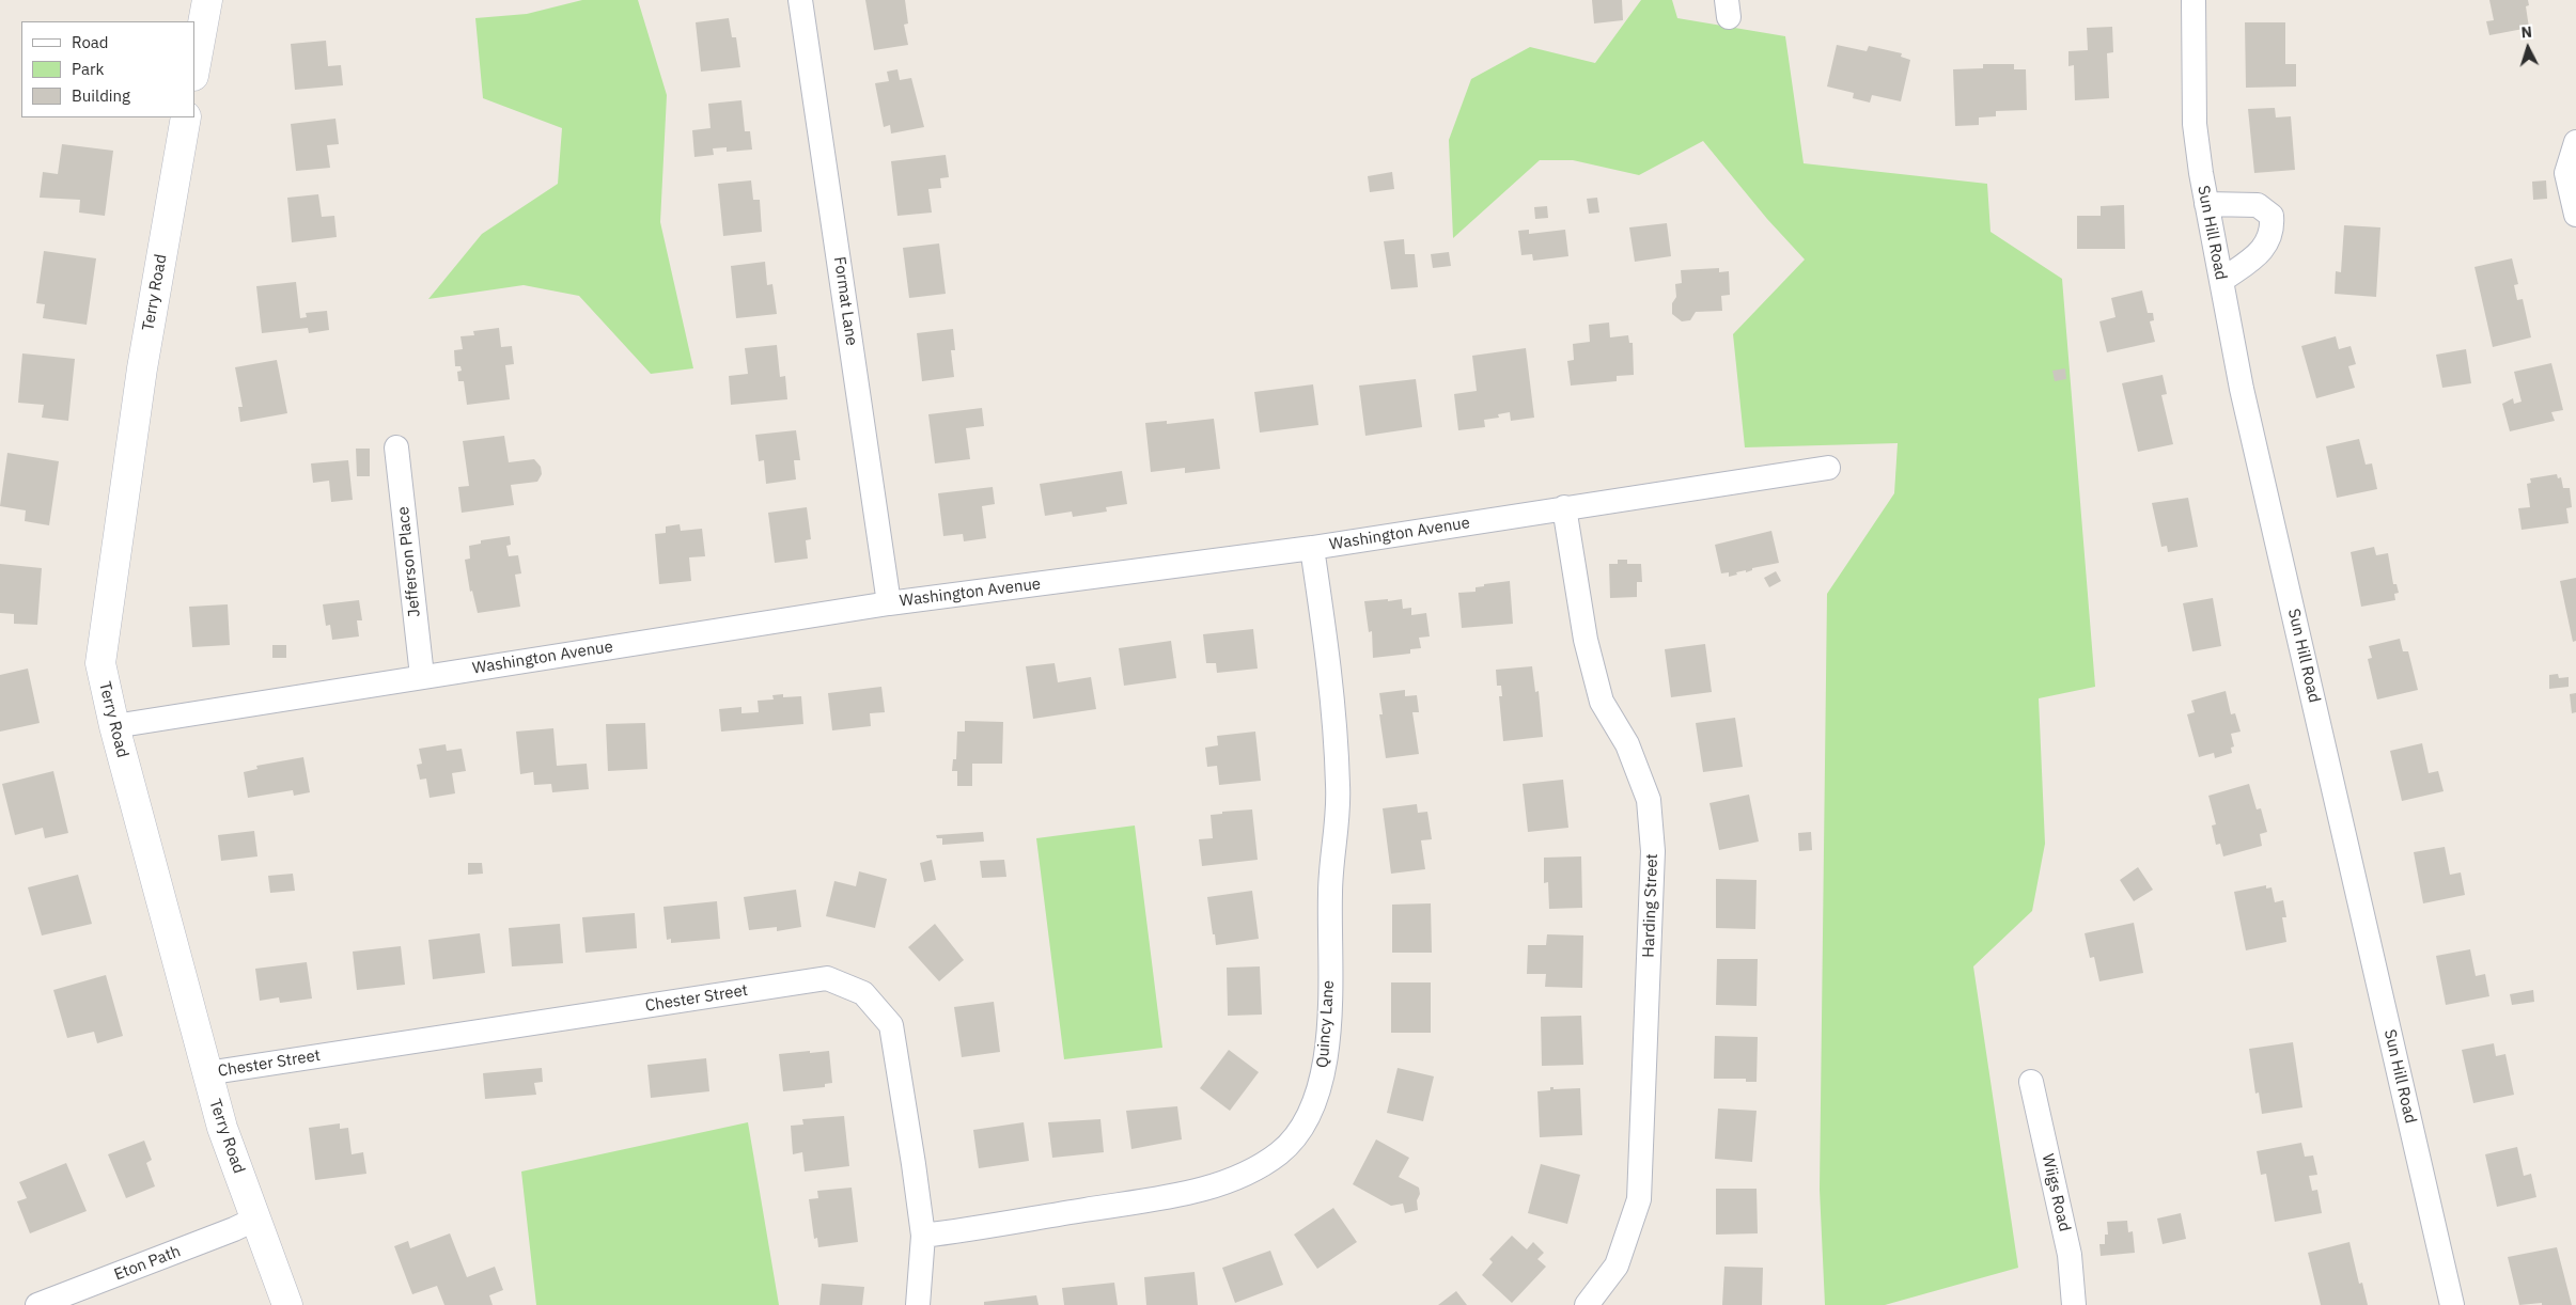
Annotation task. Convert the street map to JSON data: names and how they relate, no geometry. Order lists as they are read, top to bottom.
{
  "streets": {
    "street": [
      "Sun Hill Road",
      "Terry Road",
      "Format Lane",
      "Washington Avenue",
      "Jefferson Place",
      "Harding Street",
      "Chester Street",
      "Quincy Lane",
      "Wiigs Road",
      "Eton Path"
    ]
  },
  "crossings": [
    ["Terry Road", "Washington Avenue"],
    ["Terry Road", "Chester Street"],
    ["Terry Road", "Eton Path"],
    ["Format Lane", "Washington Avenue"],
    ["Washington Avenue", "Jefferson Place"],
    ["Washington Avenue", "Harding Street"],
    ["Washington Avenue", "Quincy Lane"],
    ["Chester Street", "Quincy Lane"]
  ],
  "legend": ["Road", "Park", "Building"],
  "north": "top"
}
